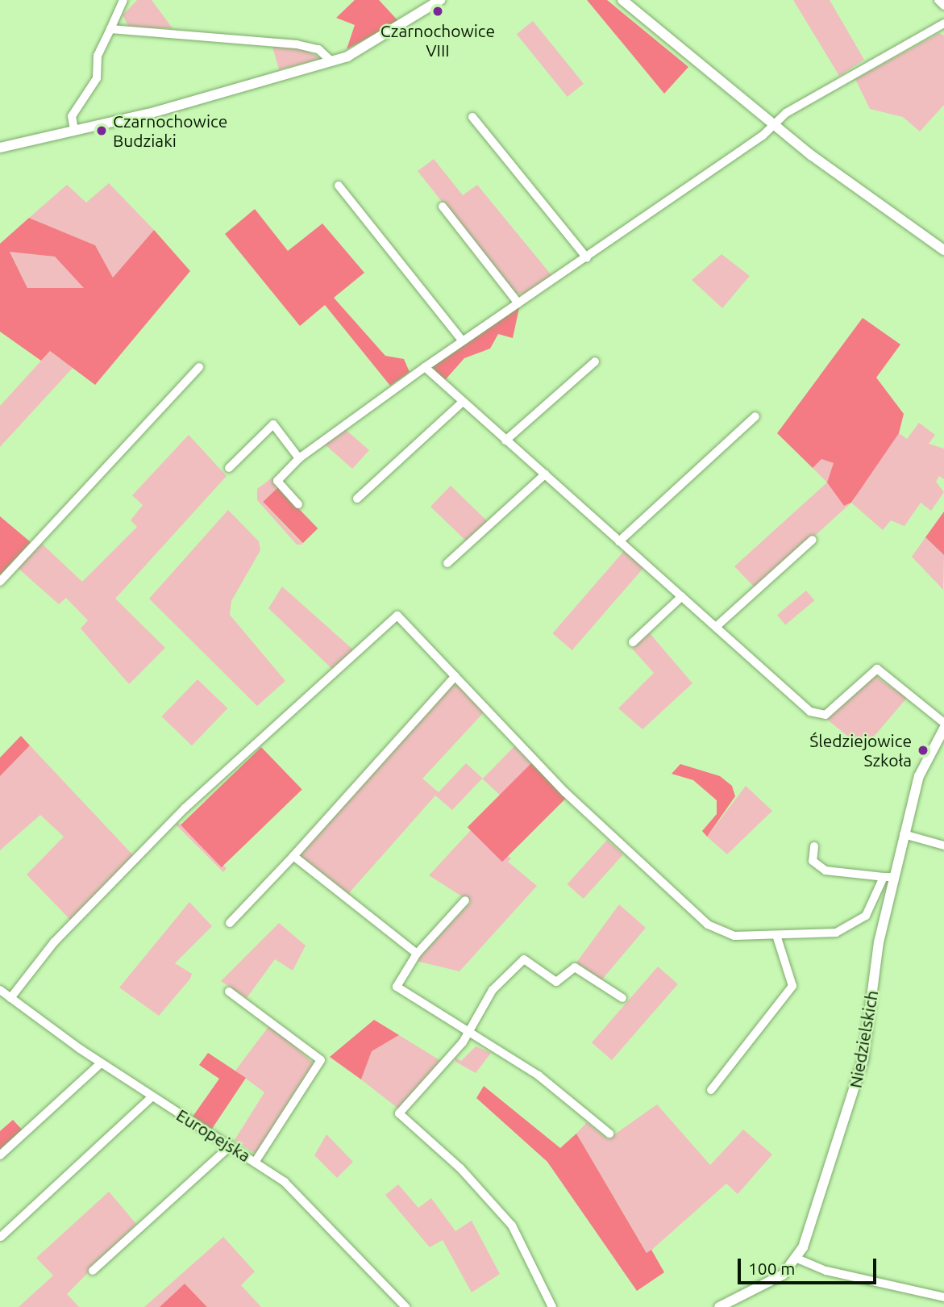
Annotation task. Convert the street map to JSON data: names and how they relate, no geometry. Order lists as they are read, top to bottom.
{
  "streets": {
    "street": ["Niedzielskich", "Europejska"]
  },
  "places": ["Czarnochowice VIII", "Czarnochowice Budziaki", "Śledziejowice Szkoła"],
  "scale_bar": "100 m"
}
